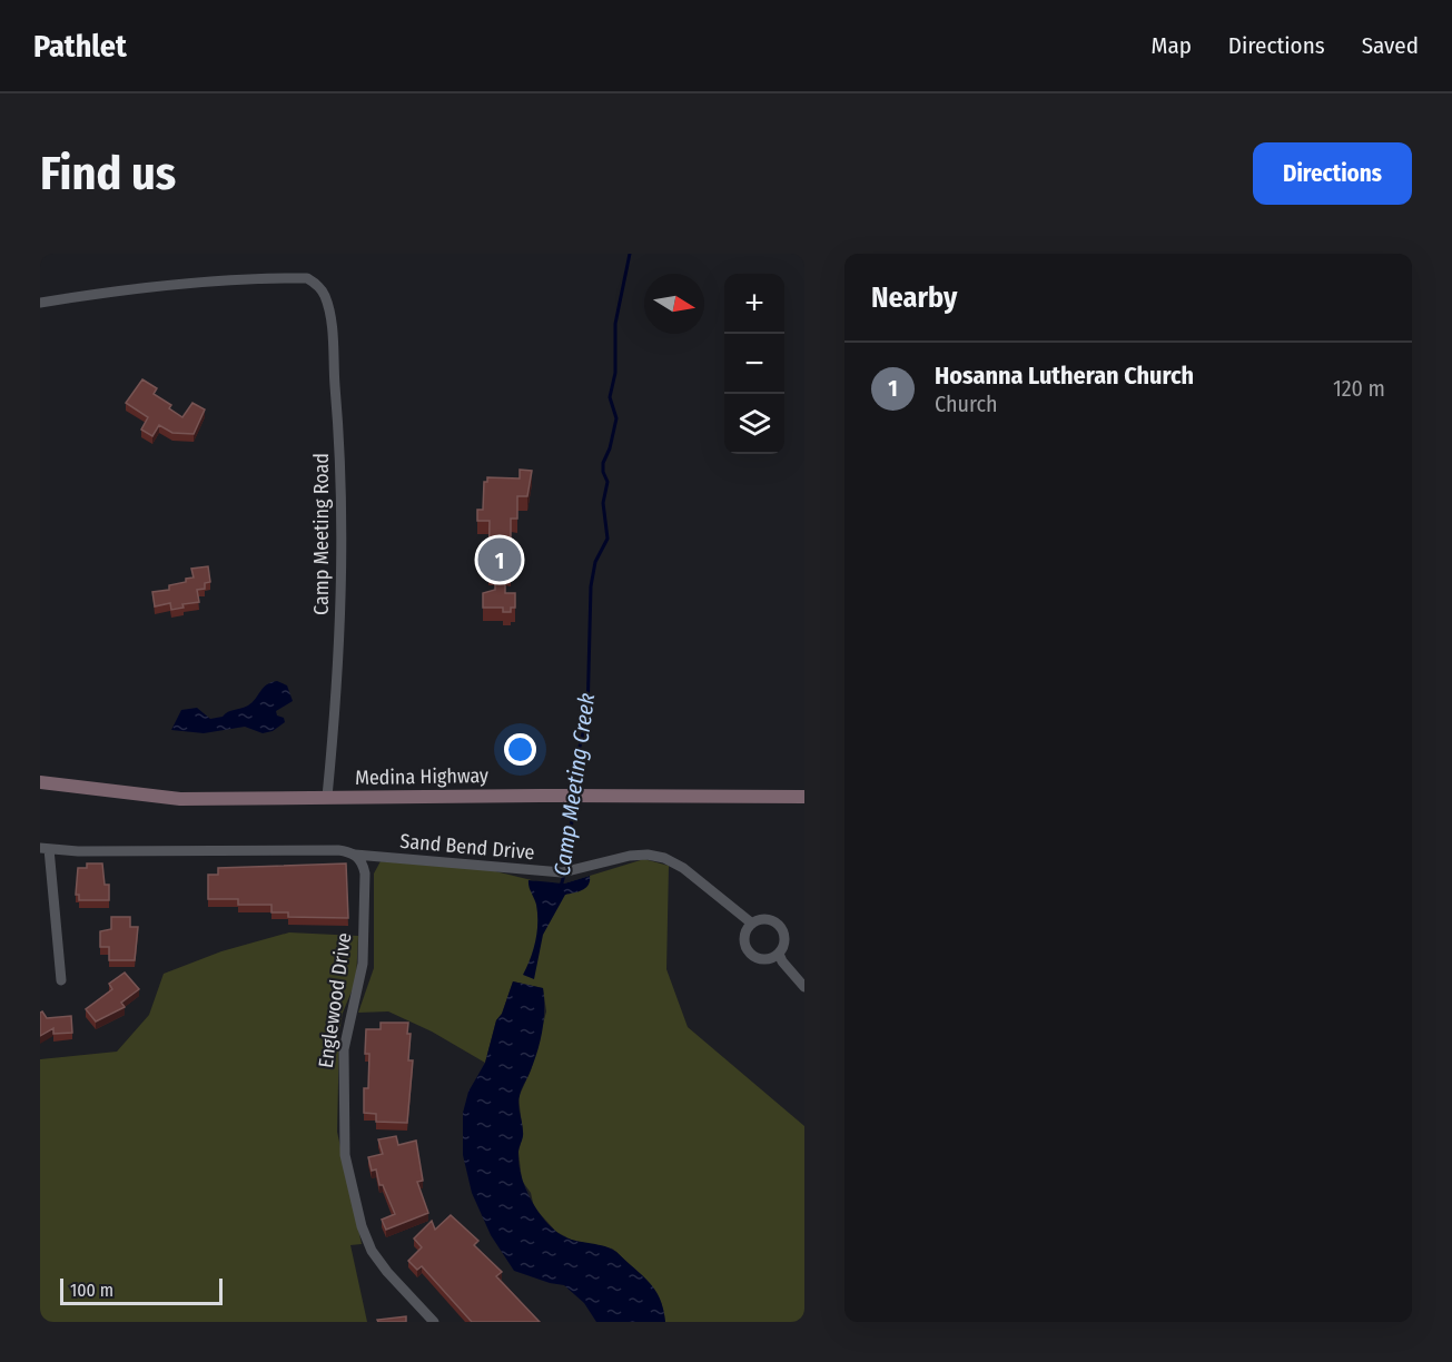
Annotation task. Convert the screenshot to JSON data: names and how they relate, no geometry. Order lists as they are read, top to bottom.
{
  "streets": {
    "main road": ["Medina Highway"],
    "street": ["Camp Meeting Road", "Sand Bend Drive", "Englewood Drive"]
  },
  "crossings": [
    ["Camp Meeting Road", "Medina Highway"],
    ["Sand Bend Drive", "Englewood Drive"]
  ],
  "water": ["Camp Meeting Creek"],
  "scale_bar": "100 m",
  "north": "right",
  "page": {
    "header": "Pathlet",
    "nav": ["Map", "Directions", "Saved"],
    "buttons": "Directions",
    "title": "Find us",
    "heading": "Nearby",
    "map_buttons": ["+", "−"],
    "list": [
      {
        "mark": "1",
        "name": "Hosanna Lutheran Church",
        "note": "Church",
        "value": "120 m"
      }
    ],
    "pins": "1",
    "scale": "100 m"
  }
}
